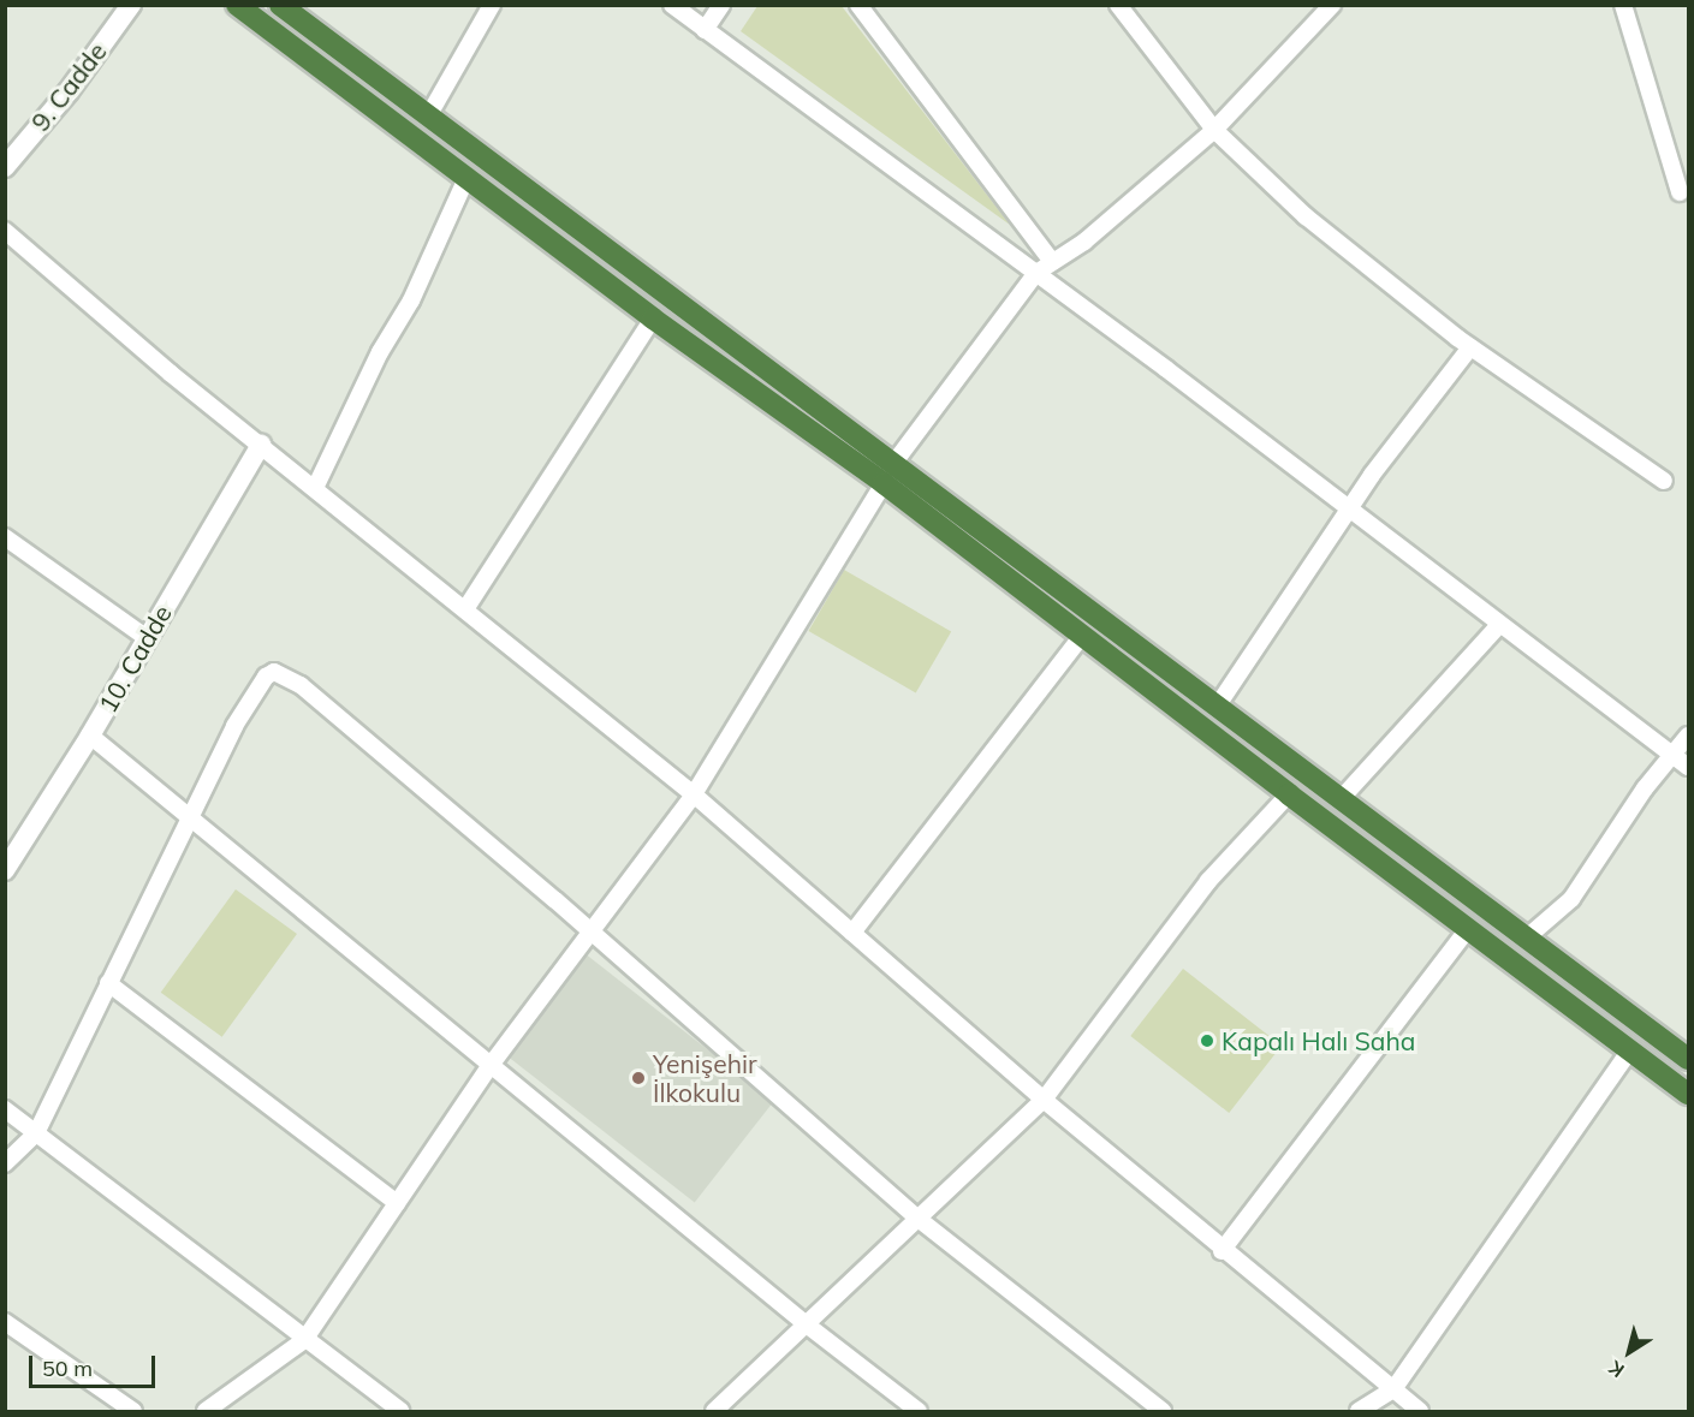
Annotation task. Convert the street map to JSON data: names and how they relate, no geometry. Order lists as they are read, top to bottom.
{
  "streets": {
    "street": ["9. Cadde", "10. Cadde"]
  },
  "places": ["Kapalı Halı Saha", "Yenişehir İlkokulu"],
  "scale_bar": "50 m",
  "north": "bottom left"
}
